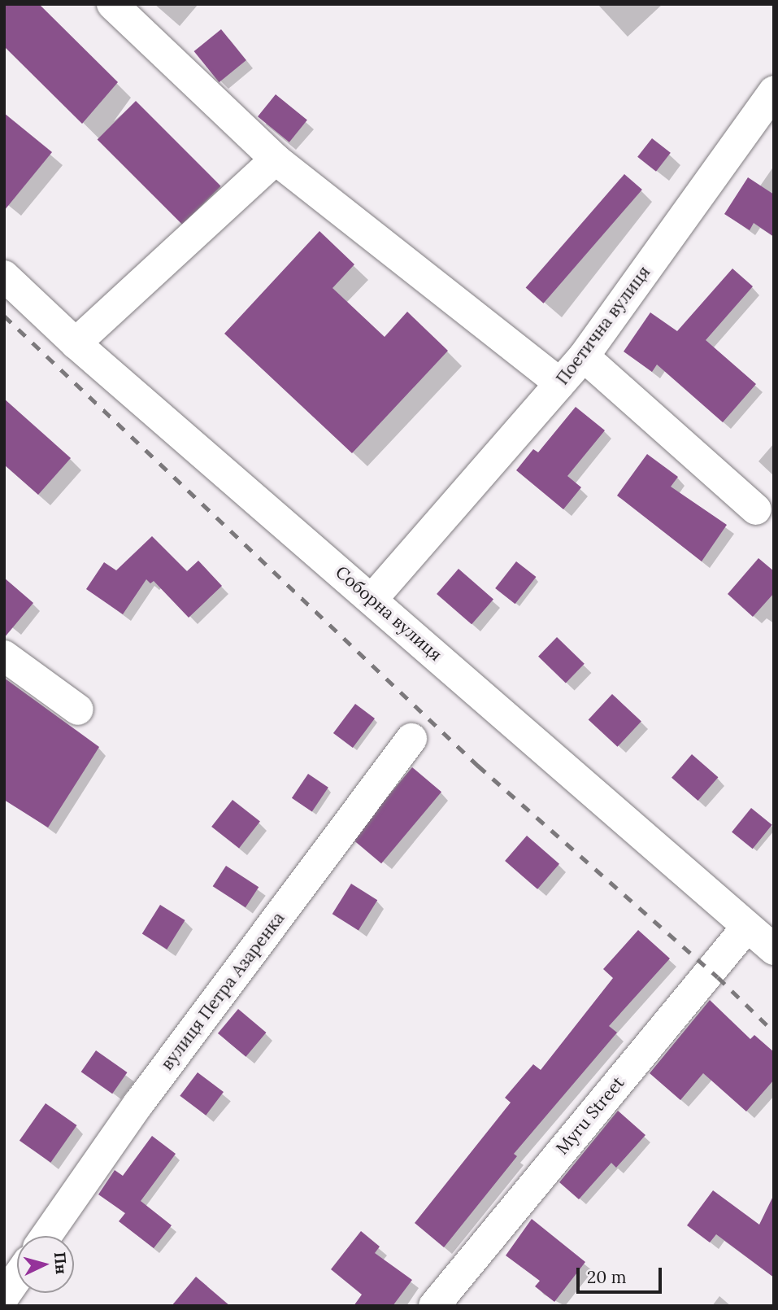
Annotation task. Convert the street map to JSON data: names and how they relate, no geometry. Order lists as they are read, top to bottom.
{
  "streets": {
    "street": [
      "Поетична вулиця",
      "Соборна вулиця",
      "вулиця Петра Азаренка",
      "Myru Street"
    ]
  },
  "crossings": [
    ["Поетична вулиця", "Соборна вулиця"],
    ["Соборна вулиця", "Myru Street"]
  ],
  "scale_bar": "20 m",
  "north": "right"
}
